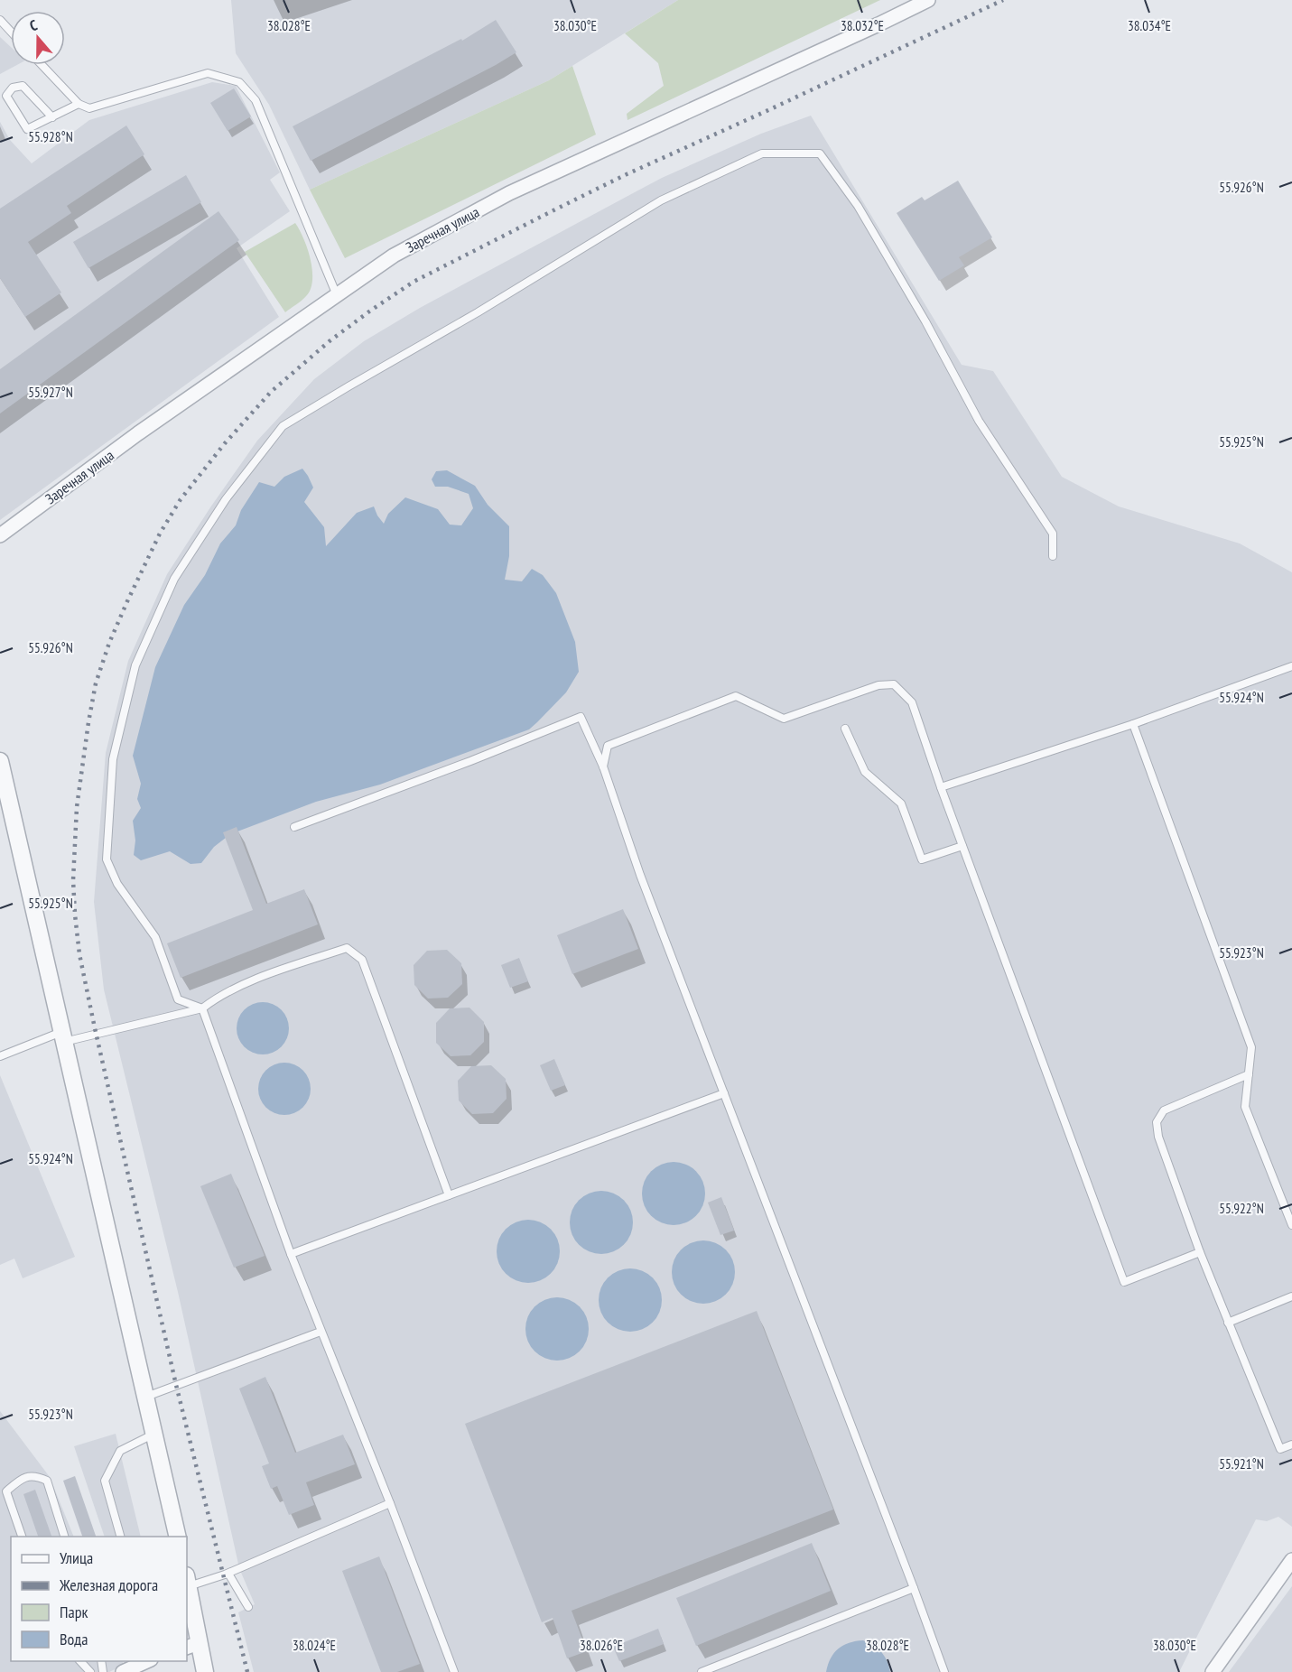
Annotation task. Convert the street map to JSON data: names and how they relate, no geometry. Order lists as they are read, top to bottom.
{
  "streets": {
    "street": ["Заречная улица"]
  },
  "legend": [
    "Улица",
    "Железная дорога",
    "Парк",
    "Вода"
  ],
  "north": "top",
  "coordinates": [
    "38.028°E",
    "38.030°E",
    "38.032°E",
    "38.034°E",
    "55.928°N",
    "55.926°N",
    "55.927°N",
    "55.925°N",
    "55.924°N",
    "55.923°N",
    "55.922°N",
    "55.921°N",
    "38.024°E",
    "38.026°E"
  ]
}
